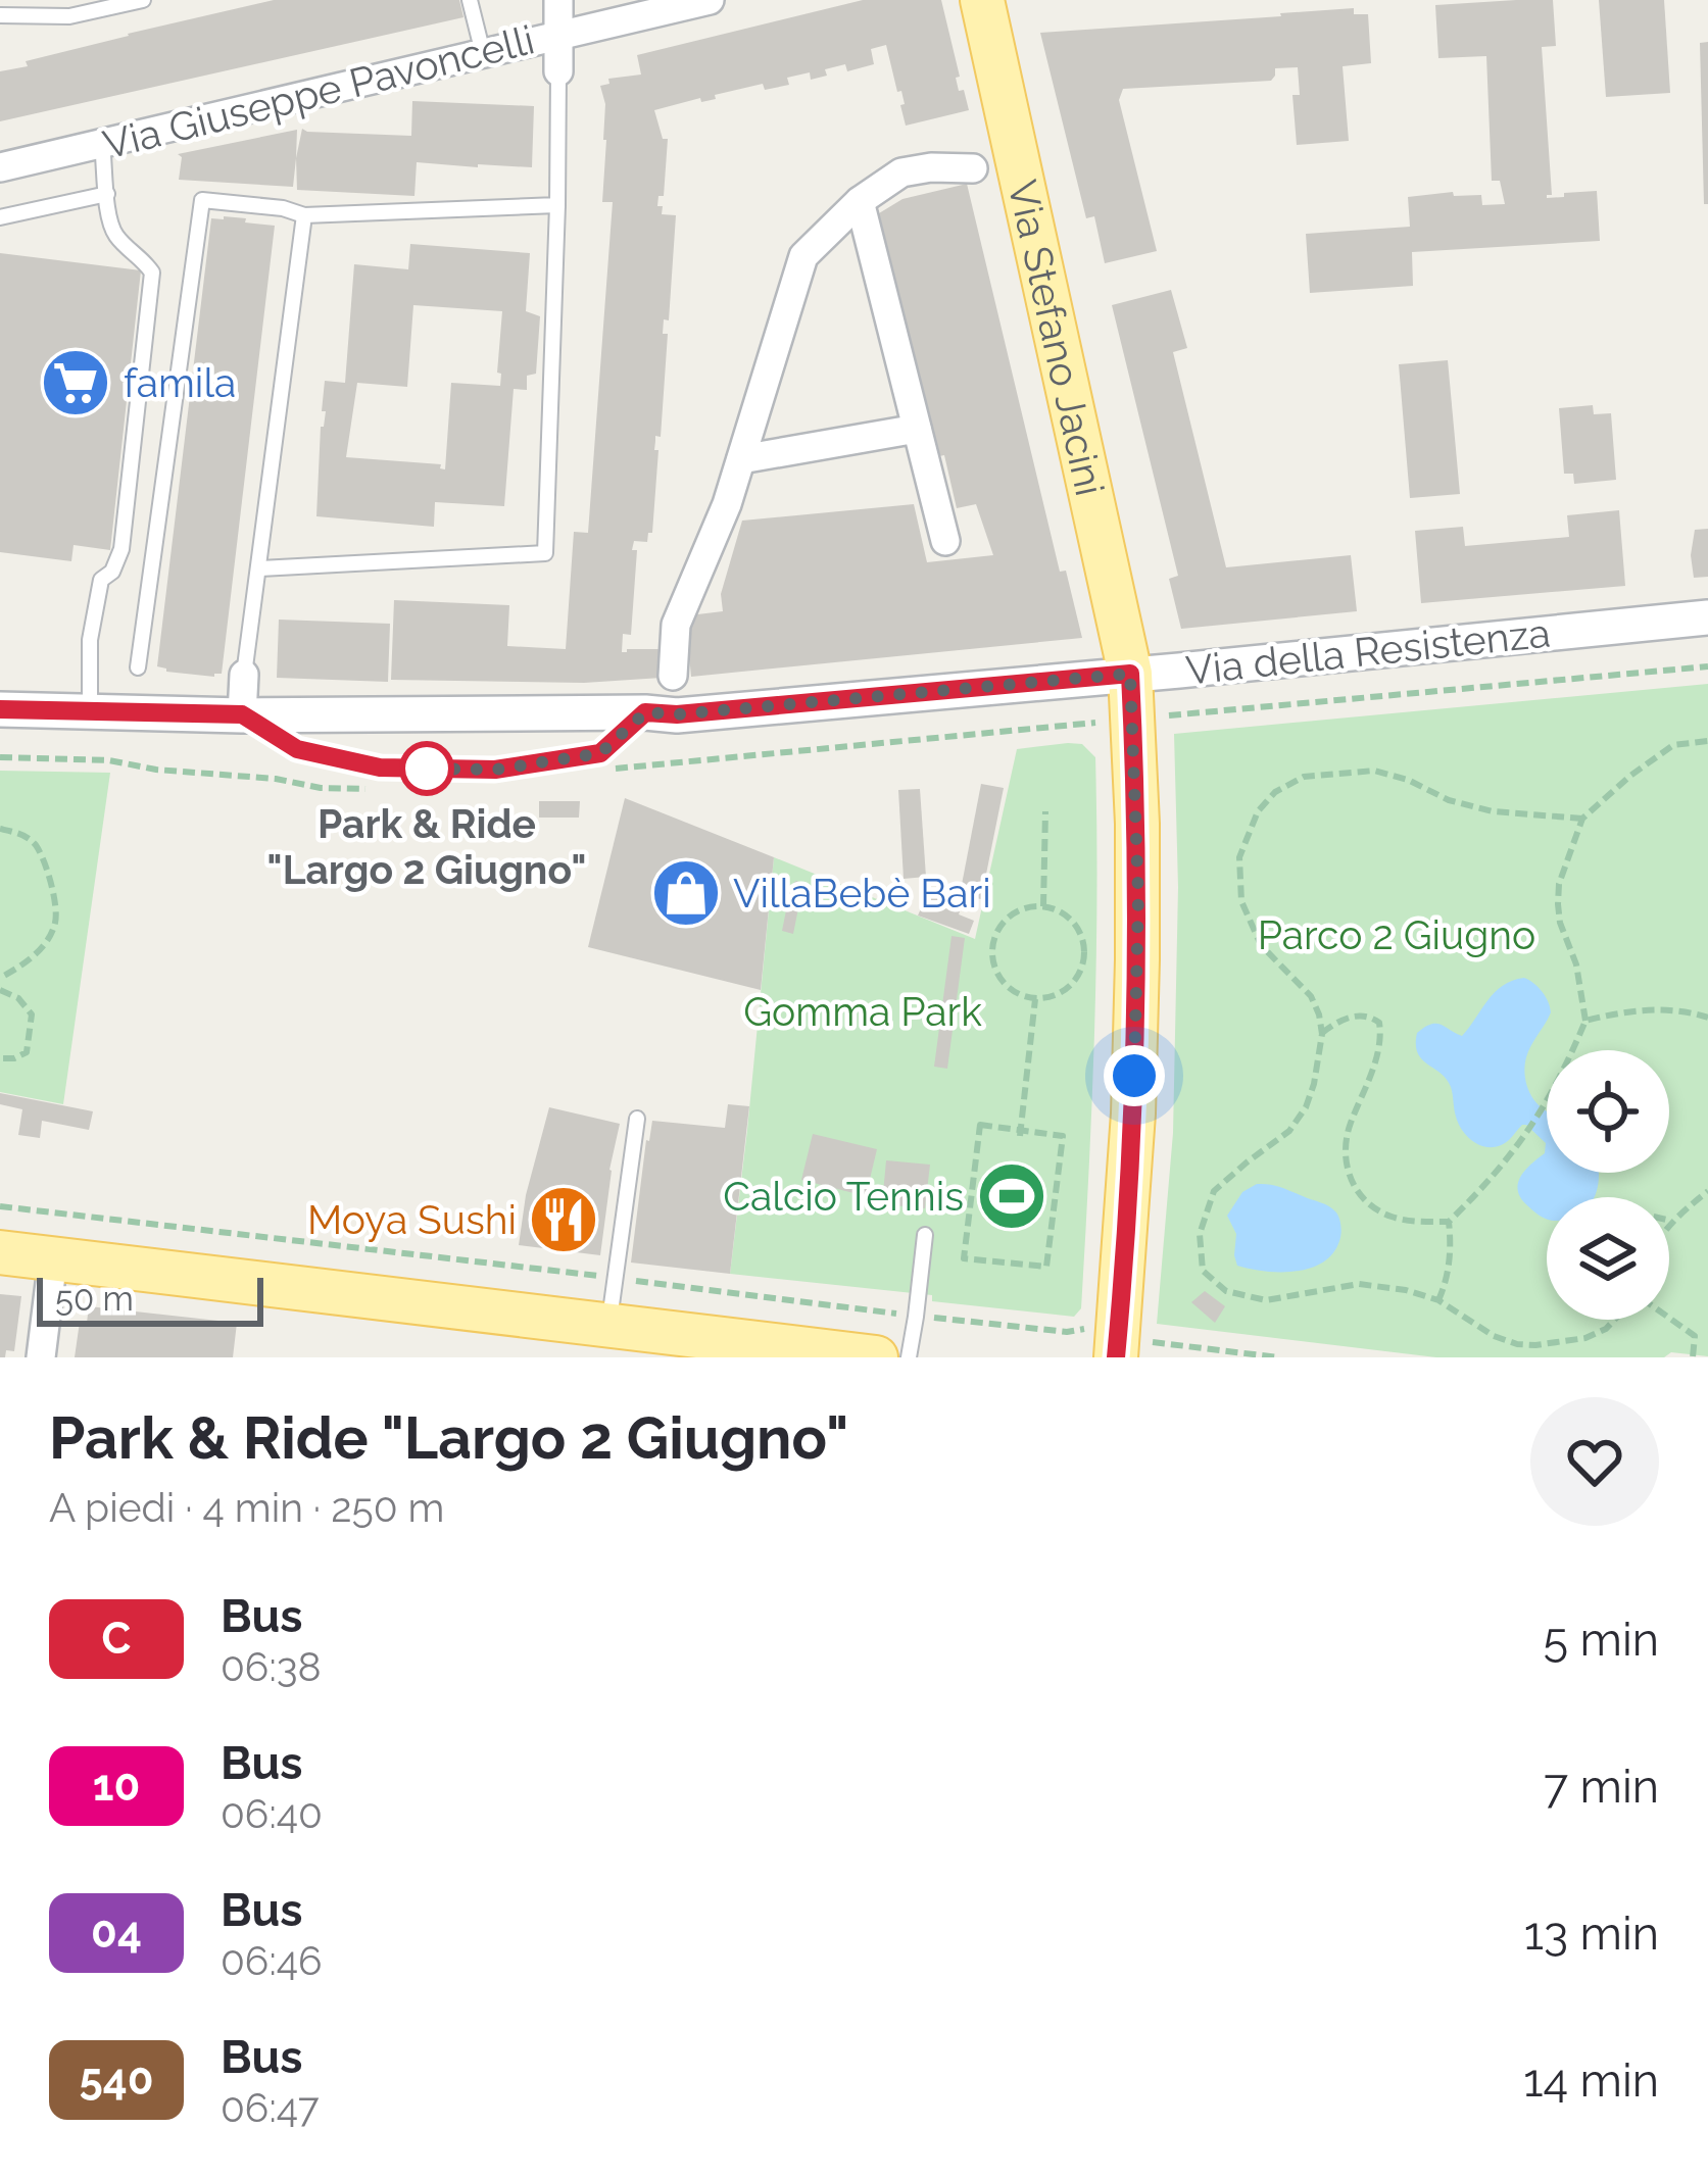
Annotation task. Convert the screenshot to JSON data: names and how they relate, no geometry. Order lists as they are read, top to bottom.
{
  "streets": {
    "main road": ["Via Stefano Jacini"],
    "street": ["Via Giuseppe Pavoncelli", "Via della Resistenza"]
  },
  "crossings": [
    ["Via Stefano Jacini", "Via della Resistenza"]
  ],
  "parks": ["Parco 2 Giugno", "Gomma Park"],
  "places": {
    "supermarket": ["famila"],
    "other": ["Park & Ride \"Largo 2 Giugno\""],
    "shop": ["VillaBebè Bari"],
    "sports": ["Calcio Tennis"],
    "restaurant": ["Moya Sushi"]
  },
  "lines": ["bus line C"],
  "scale_bar": "50 m",
  "page": {
    "scale": "50 m",
    "heading": ["Park & Ride \"Largo 2 Giugno\"", "A piedi · 4 min · 250 m"],
    "list": [
      {
        "mark": "C",
        "name": "Bus",
        "note": "06:38",
        "value": "5 min"
      },
      {
        "mark": "10",
        "name": "Bus",
        "note": "06:40",
        "value": "7 min"
      },
      {
        "mark": "04",
        "name": "Bus",
        "note": "06:46",
        "value": "13 min"
      },
      {
        "mark": "540",
        "name": "Bus",
        "note": "06:47",
        "value": "14 min"
      }
    ]
  }
}
